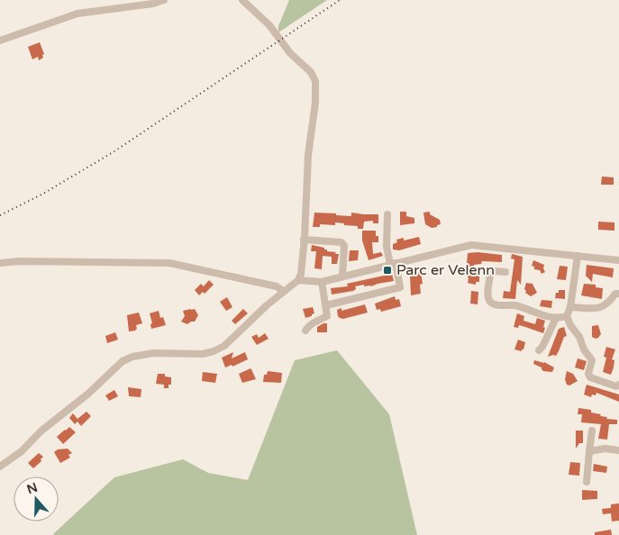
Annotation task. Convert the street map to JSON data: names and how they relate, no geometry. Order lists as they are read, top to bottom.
{
  "places": {
    "transit": ["Parc er Velenn"]
  },
  "north": "top"
}
